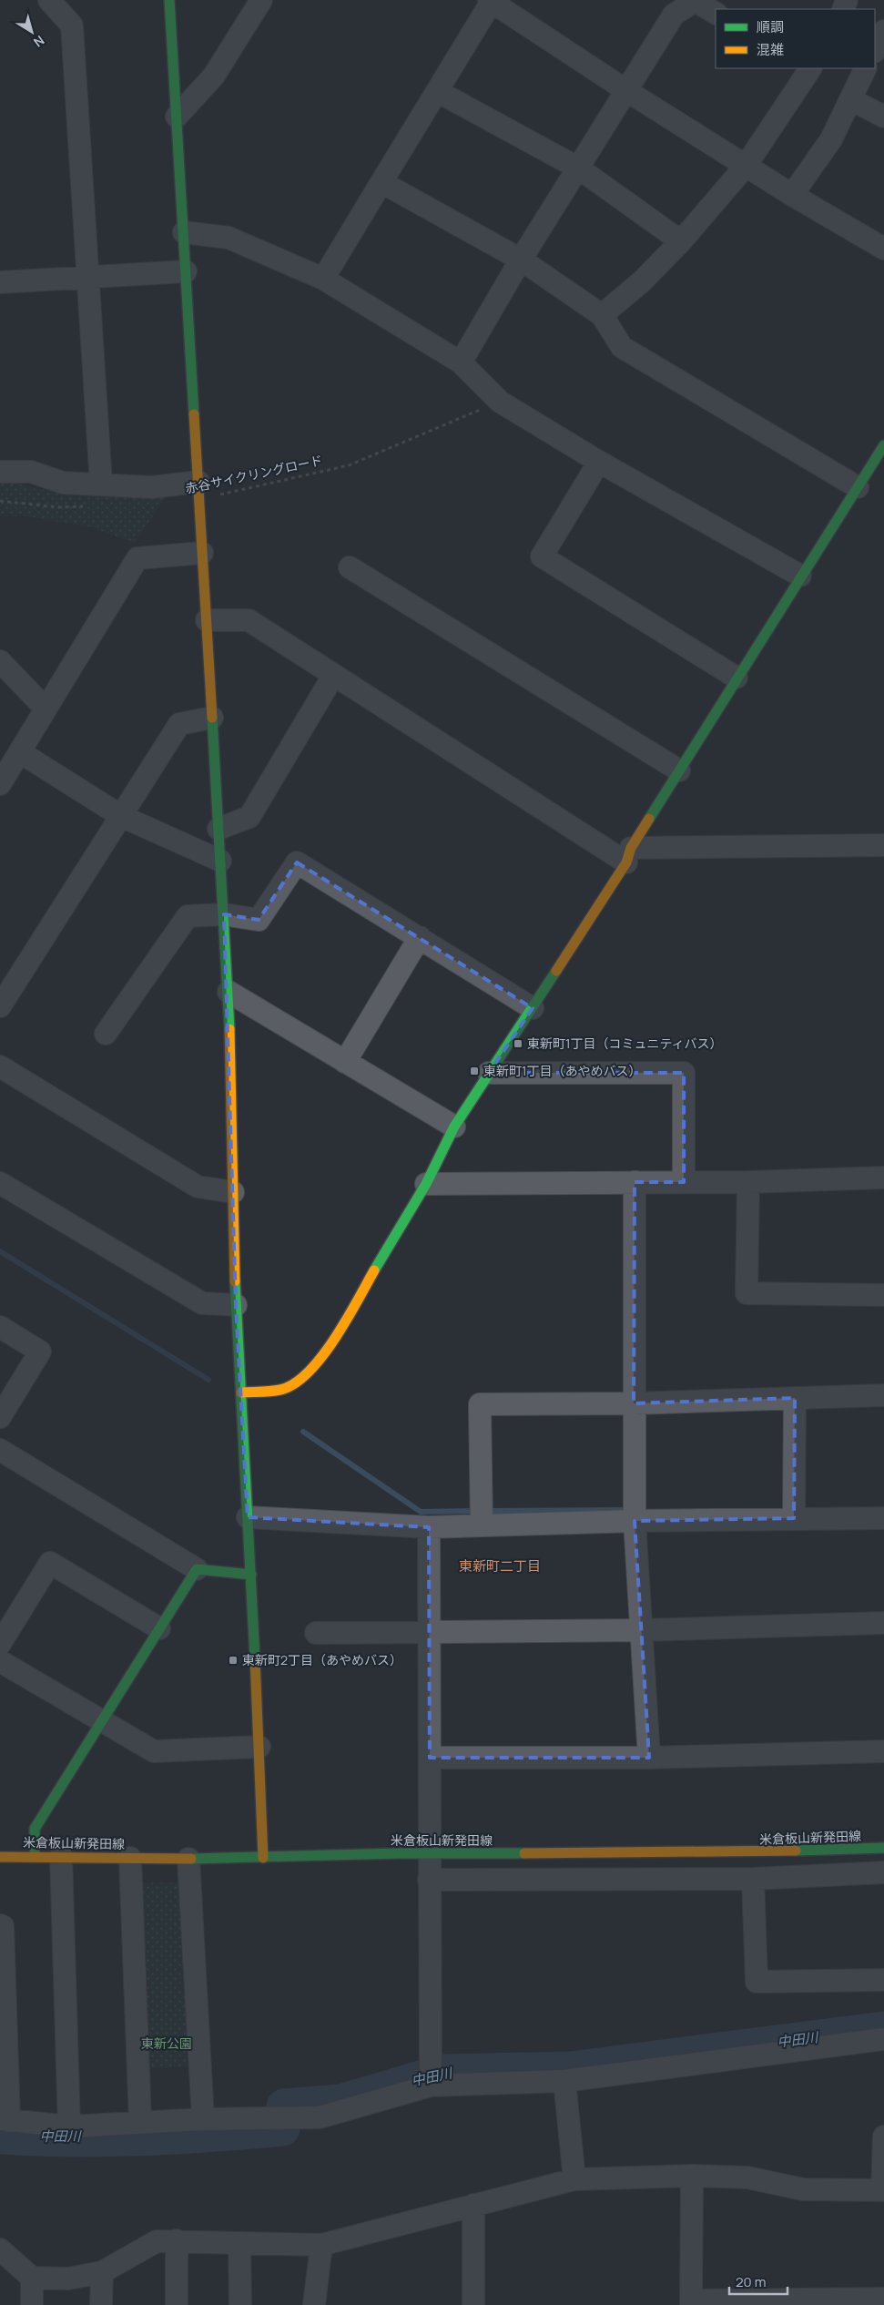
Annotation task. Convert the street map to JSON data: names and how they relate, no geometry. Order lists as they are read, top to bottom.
{
  "streets": {
    "street": ["米倉板山新発田線"],
    "path": ["赤谷サイクリングロード"]
  },
  "districts": ["東新町二丁目"],
  "water": ["中田川"],
  "parks": ["東新公園"],
  "places": {
    "transit": ["東新町1丁目（コミュニティバス）", "東新町1丁目（あやめバス）", "東新町2丁目（あやめバス）"]
  },
  "legend": ["順調", "混雑"],
  "scale_bar": "20 m",
  "north": "bottom right"
}
